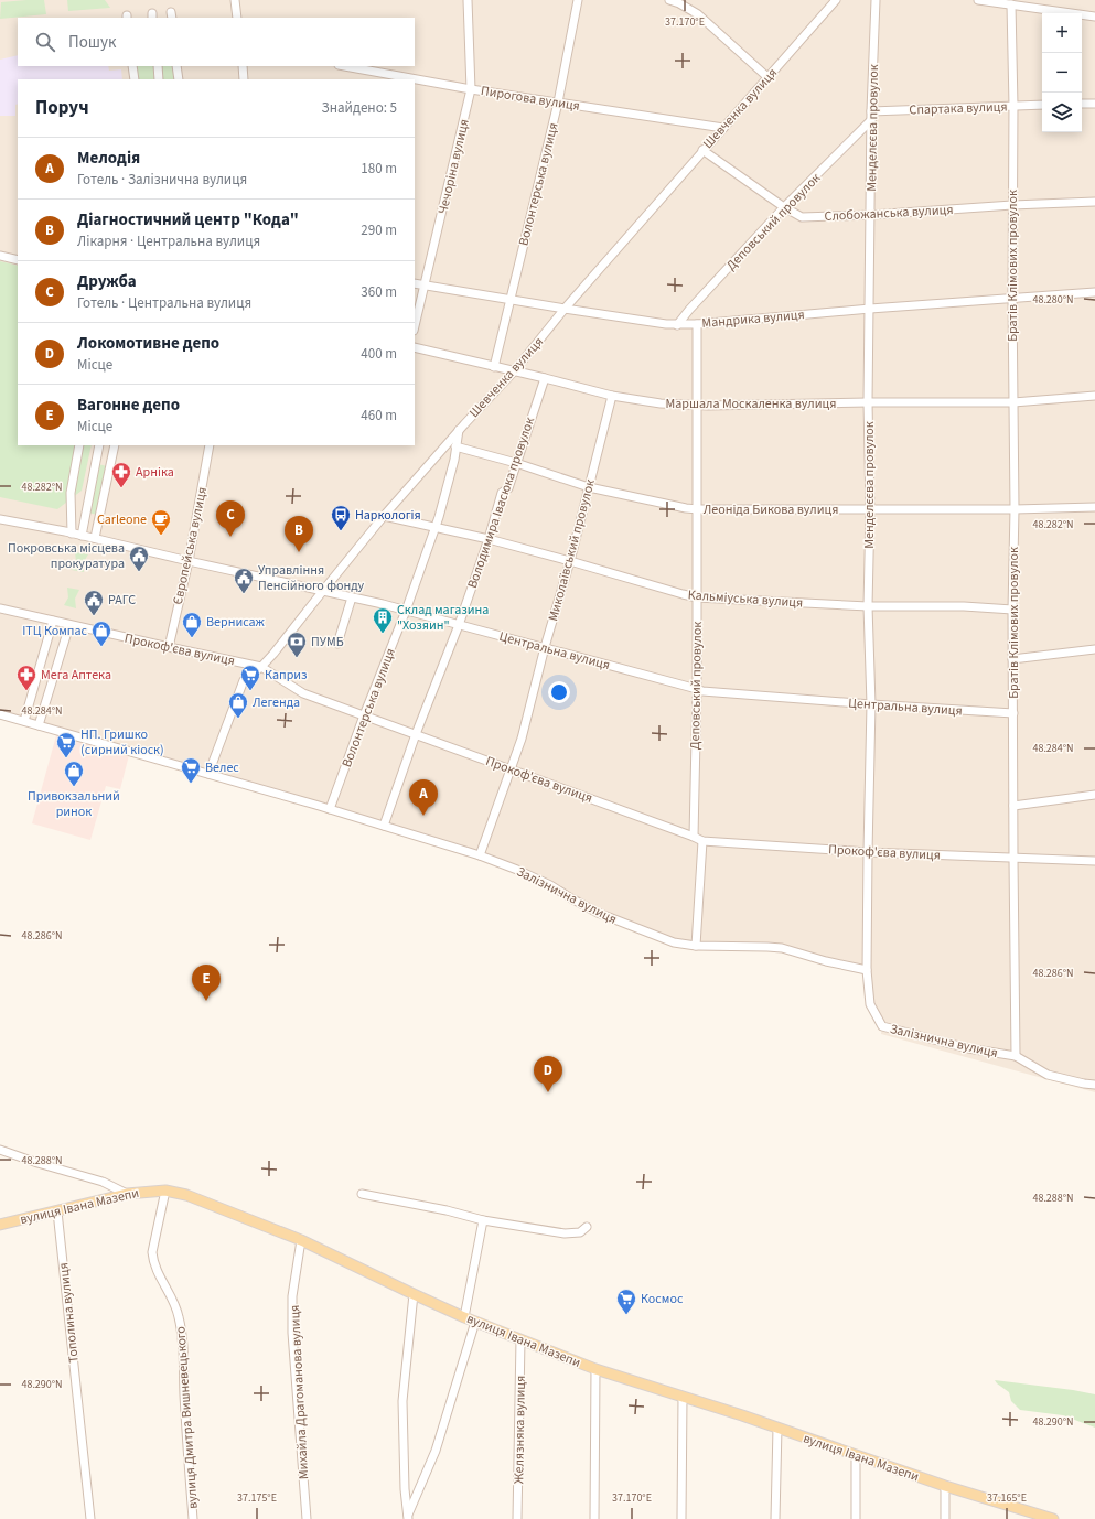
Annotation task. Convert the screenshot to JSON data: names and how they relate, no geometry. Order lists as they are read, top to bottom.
{
  "streets": {
    "main road": ["вулиця Івана Мазепи"],
    "street": [
      "Пирогова вулиця",
      "Шевченка вулиця",
      "Спартака вулиця",
      "Менделєєва провулок",
      "Чечоріна вулиця",
      "Волонтерська вулиця",
      "Слобожанська вулиця",
      "Деповський провулок",
      "Братів Клімових провулок",
      "Мандрика вулиця",
      "Маршала Москаленка вулиця",
      "Володимира Івасюка провулок",
      "Леоніда Бикова вулиця",
      "Європейська вулиця",
      "Миколаївський провулок",
      "Кальміуська вулиця",
      "Прокоф'єва вулиця",
      "Центральна вулиця",
      "Залізнична вулиця",
      "Тополина вулиця",
      "Михайла Драгоманова вулиця",
      "вулиця Дмитра Вишневецького",
      "Желязняка вулиця"
    ]
  },
  "crossings": [
    ["Пирогова вулиця", "Шевченка вулиця"],
    ["Пирогова вулиця", "Чечоріна вулиця"],
    ["Пирогова вулиця", "Волонтерська вулиця"],
    ["Шевченка вулиця", "Волонтерська вулиця"],
    ["Шевченка вулиця", "Слобожанська вулиця"],
    ["Шевченка вулиця", "Мандрика вулиця"],
    ["Шевченка вулиця", "Маршала Москаленка вулиця"],
    ["Шевченка вулиця", "Кальміуська вулиця"],
    ["Шевченка вулиця", "Прокоф'єва вулиця"],
    ["Шевченка вулиця", "Центральна вулиця"],
    ["Шевченка вулиця", "Залізнична вулиця"],
    ["Спартака вулиця", "Менделєєва провулок"],
    ["Спартака вулиця", "Братів Клімових провулок"],
    ["Менделєєва провулок", "Слобожанська вулиця"],
    ["Менделєєва провулок", "Деповський провулок"],
    ["Менделєєва провулок", "Мандрика вулиця"],
    ["Менделєєва провулок", "Маршала Москаленка вулиця"],
    ["Менделєєва провулок", "Леоніда Бикова вулиця"],
    ["Менделєєва провулок", "Кальміуська вулиця"],
    ["Менделєєва провулок", "Прокоф'єва вулиця"],
    ["Менделєєва провулок", "Центральна вулиця"],
    ["Менделєєва провулок", "Залізнична вулиця"],
    ["Чечоріна вулиця", "Мандрика вулиця"],
    ["Волонтерська вулиця", "Мандрика вулиця"],
    ["Волонтерська вулиця", "Маршала Москаленка вулиця"],
    ["Волонтерська вулиця", "Леоніда Бикова вулиця"],
    ["Волонтерська вулиця", "Кальміуська вулиця"],
    ["Волонтерська вулиця", "Прокоф'єва вулиця"],
    ["Волонтерська вулиця", "Центральна вулиця"],
    ["Волонтерська вулиця", "Залізнична вулиця"],
    ["Слобожанська вулиця", "Деповський провулок"],
    ["Слобожанська вулиця", "Братів Клімових провулок"],
    ["Деповський провулок", "Мандрика вулиця"],
    ["Деповський провулок", "Маршала Москаленка вулиця"],
    ["Деповський провулок", "Леоніда Бикова вулиця"],
    ["Деповський провулок", "Кальміуська вулиця"],
    ["Деповський провулок", "Прокоф'єва вулиця"],
    ["Деповський провулок", "Центральна вулиця"],
    ["Братів Клімових провулок", "Мандрика вулиця"],
    ["Братів Клімових провулок", "Маршала Москаленка вулиця"],
    ["Братів Клімових провулок", "Леоніда Бикова вулиця"],
    ["Братів Клімових провулок", "Кальміуська вулиця"],
    ["Братів Клімових провулок", "Прокоф'єва вулиця"],
    ["Братів Клімових провулок", "Центральна вулиця"],
    ["Братів Клімових провулок", "Залізнична вулиця"],
    ["Маршала Москаленка вулиця", "Володимира Івасюка провулок"],
    ["Маршала Москаленка вулиця", "Миколаївський провулок"],
    ["Володимира Івасюка провулок", "Леоніда Бикова вулиця"],
    ["Володимира Івасюка провулок", "Кальміуська вулиця"],
    ["Володимира Івасюка провулок", "Прокоф'єва вулиця"],
    ["Володимира Івасюка провулок", "Центральна вулиця"],
    ["Володимира Івасюка провулок", "Залізнична вулиця"],
    ["Леоніда Бикова вулиця", "Миколаївський провулок"],
    ["Європейська вулиця", "Прокоф'єва вулиця"],
    ["Європейська вулиця", "Центральна вулиця"],
    ["Миколаївський провулок", "Кальміуська вулиця"],
    ["Миколаївський провулок", "Прокоф'єва вулиця"],
    ["Миколаївський провулок", "Центральна вулиця"],
    ["Миколаївський провулок", "Залізнична вулиця"],
    ["вулиця Івана Мазепи", "Тополина вулиця"],
    ["вулиця Івана Мазепи", "Михайла Драгоманова вулиця"],
    ["вулиця Івана Мазепи", "вулиця Дмитра Вишневецького"],
    ["вулиця Івана Мазепи", "Желязняка вулиця"]
  ],
  "places": {
    "pharmacy": ["Арніка", "Мега Аптека"],
    "bus stop": ["Наркологія"],
    "cafe": ["Carleone"],
    "public building": ["Покровська місцева прокуратура", "Управління Пенсійного фонду", "РАГС"],
    "building": ["Склад магазина \"Хозяин\""],
    "shop": [
      "Вернисаж",
      "ІТЦ Компас",
      "Легенда",
      "Привокзальний ринок"
    ],
    "bank": ["ПУМБ"],
    "supermarket": [
      "Каприз",
      "НП. Гришко (сирний кіоск)",
      "Велес",
      "Космос"
    ]
  },
  "page": {
    "map_buttons": ["+", "−"],
    "search": "Пошук",
    "heading": ["Поруч", "Знайдено: 5"],
    "list": [
      {
        "mark": "A",
        "name": "Мелодія",
        "note": "Готель · Залізнична вулиця",
        "value": "180 m"
      },
      {
        "mark": "B",
        "name": "Діагностичний центр \"Кода\"",
        "note": "Лікарня · Центральна вулиця",
        "value": "290 m"
      },
      {
        "mark": "C",
        "name": "Дружба",
        "note": "Готель · Центральна вулиця",
        "value": "360 m"
      },
      {
        "mark": "D",
        "name": "Локомотивне депо",
        "note": "Місце",
        "value": "400 m"
      },
      {
        "mark": "E",
        "name": "Вагонне депо",
        "note": "Місце",
        "value": "460 m"
      }
    ],
    "pins": [
      "C",
      "B",
      "A",
      "E",
      "D"
    ]
  },
  "coordinates": [
    "37.170°E",
    "48.280°N",
    "48.282°N",
    "48.284°N",
    "48.286°N",
    "48.288°N",
    "48.290°N",
    "37.175°E",
    "37.165°E"
  ]
}
